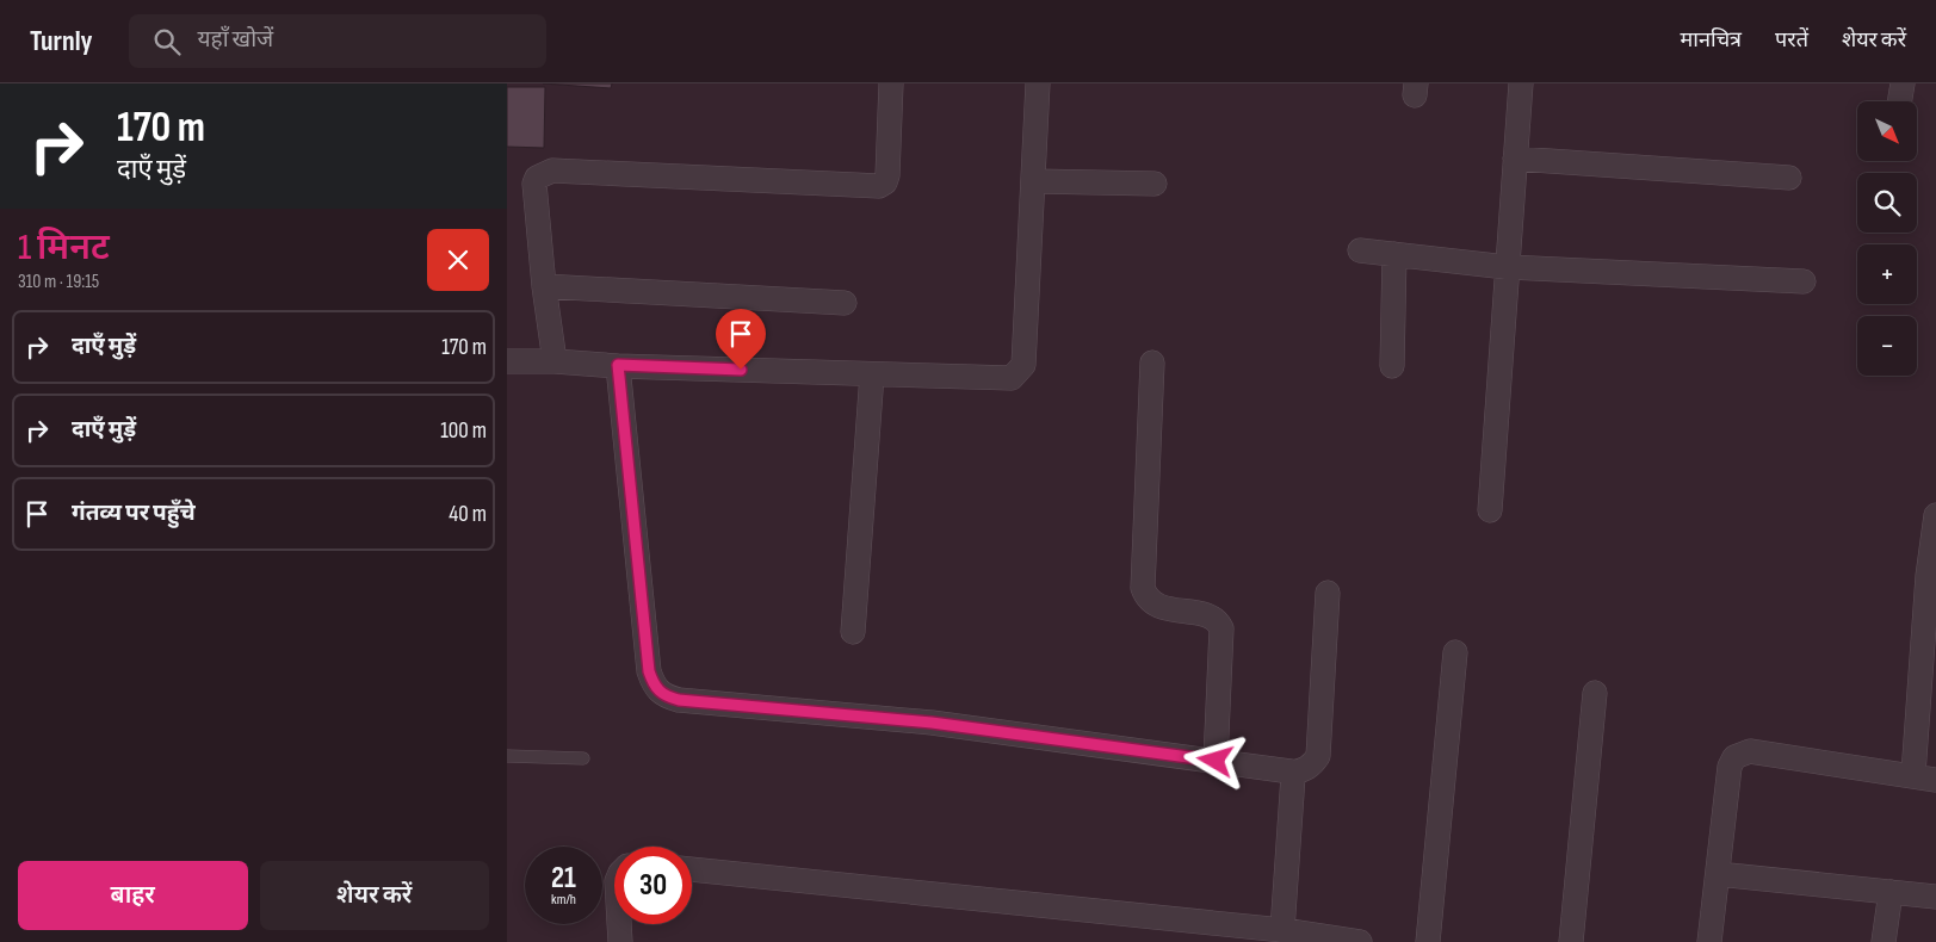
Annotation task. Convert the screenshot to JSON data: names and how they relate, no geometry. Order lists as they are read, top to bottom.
{
  "north": "bottom right",
  "page": {
    "header": "Turnly",
    "search": "यहाँ खोजें",
    "nav": ["मानचित्र", "परतें", "शेयर करें"],
    "turn": ["170 m", "दाएँ मुड़ें"],
    "map_buttons": ["+", "−"],
    "heading": ["1 मिनट", "310 m · 19:15"],
    "list": [
      {
        "name": "दाएँ मुड़ें",
        "value": "170 m"
      },
      {
        "name": "दाएँ मुड़ें",
        "value": "100 m"
      },
      {
        "name": "गंतव्य पर पहुँचे",
        "value": "40 m"
      }
    ],
    "speed": "21 km/h",
    "limit": "30",
    "buttons": ["बाहर", "शेयर करें"]
  }
}
